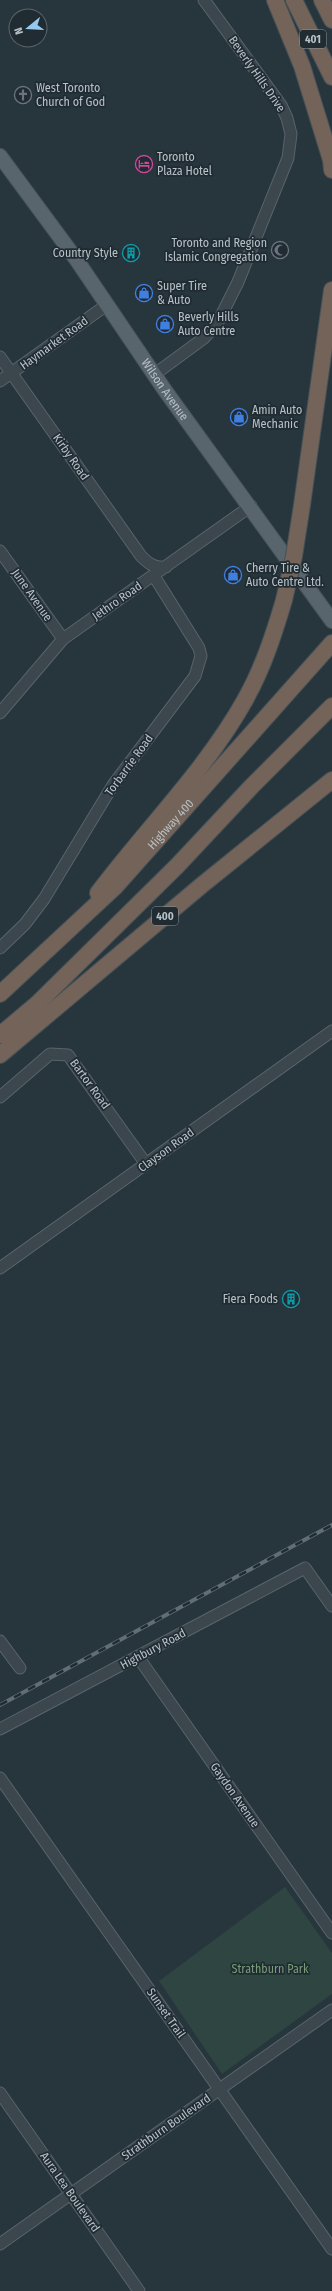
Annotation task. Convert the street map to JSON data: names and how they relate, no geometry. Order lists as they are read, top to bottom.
{
  "streets": {
    "highway": ["401", "Highway 400", "400"],
    "main road": ["Wilson Avenue"],
    "street": [
      "Beverly Hills Drive",
      "Haymarket Road",
      "Kirby Road",
      "June Avenue",
      "Jethro Road",
      "Torbarrie Road",
      "Bartor Road",
      "Clayson Road",
      "Highbury Road",
      "Gaydon Avenue",
      "Sunset Trail",
      "Strathburn Boulevard",
      "Aura Lea Boulevard"
    ]
  },
  "crossings": [
    ["Beverly Hills Drive", "Wilson Avenue"],
    ["Haymarket Road", "Wilson Avenue"],
    ["Haymarket Road", "Kirby Road"],
    ["Wilson Avenue", "Jethro Road"],
    ["Kirby Road", "Jethro Road"],
    ["June Avenue", "Jethro Road"],
    ["Jethro Road", "Torbarrie Road"],
    ["Bartor Road", "Clayson Road"],
    ["Highbury Road", "Gaydon Avenue"],
    ["Sunset Trail", "Strathburn Boulevard"],
    ["Strathburn Boulevard", "Aura Lea Boulevard"]
  ],
  "parks": ["Strathburn Park"],
  "places": {
    "church": ["West Toronto Church of God"],
    "hotel": ["Toronto Plaza Hotel"],
    "mosque": ["Toronto and Region Islamic Congregation"],
    "building": ["Country Style", "Fiera Foods"],
    "shop": [
      "Super Tire & Auto",
      "Beverly Hills Auto Centre",
      "Amin Auto Mechanic",
      "Cherry Tire & Auto Centre Ltd."
    ]
  },
  "north": "left"
}
